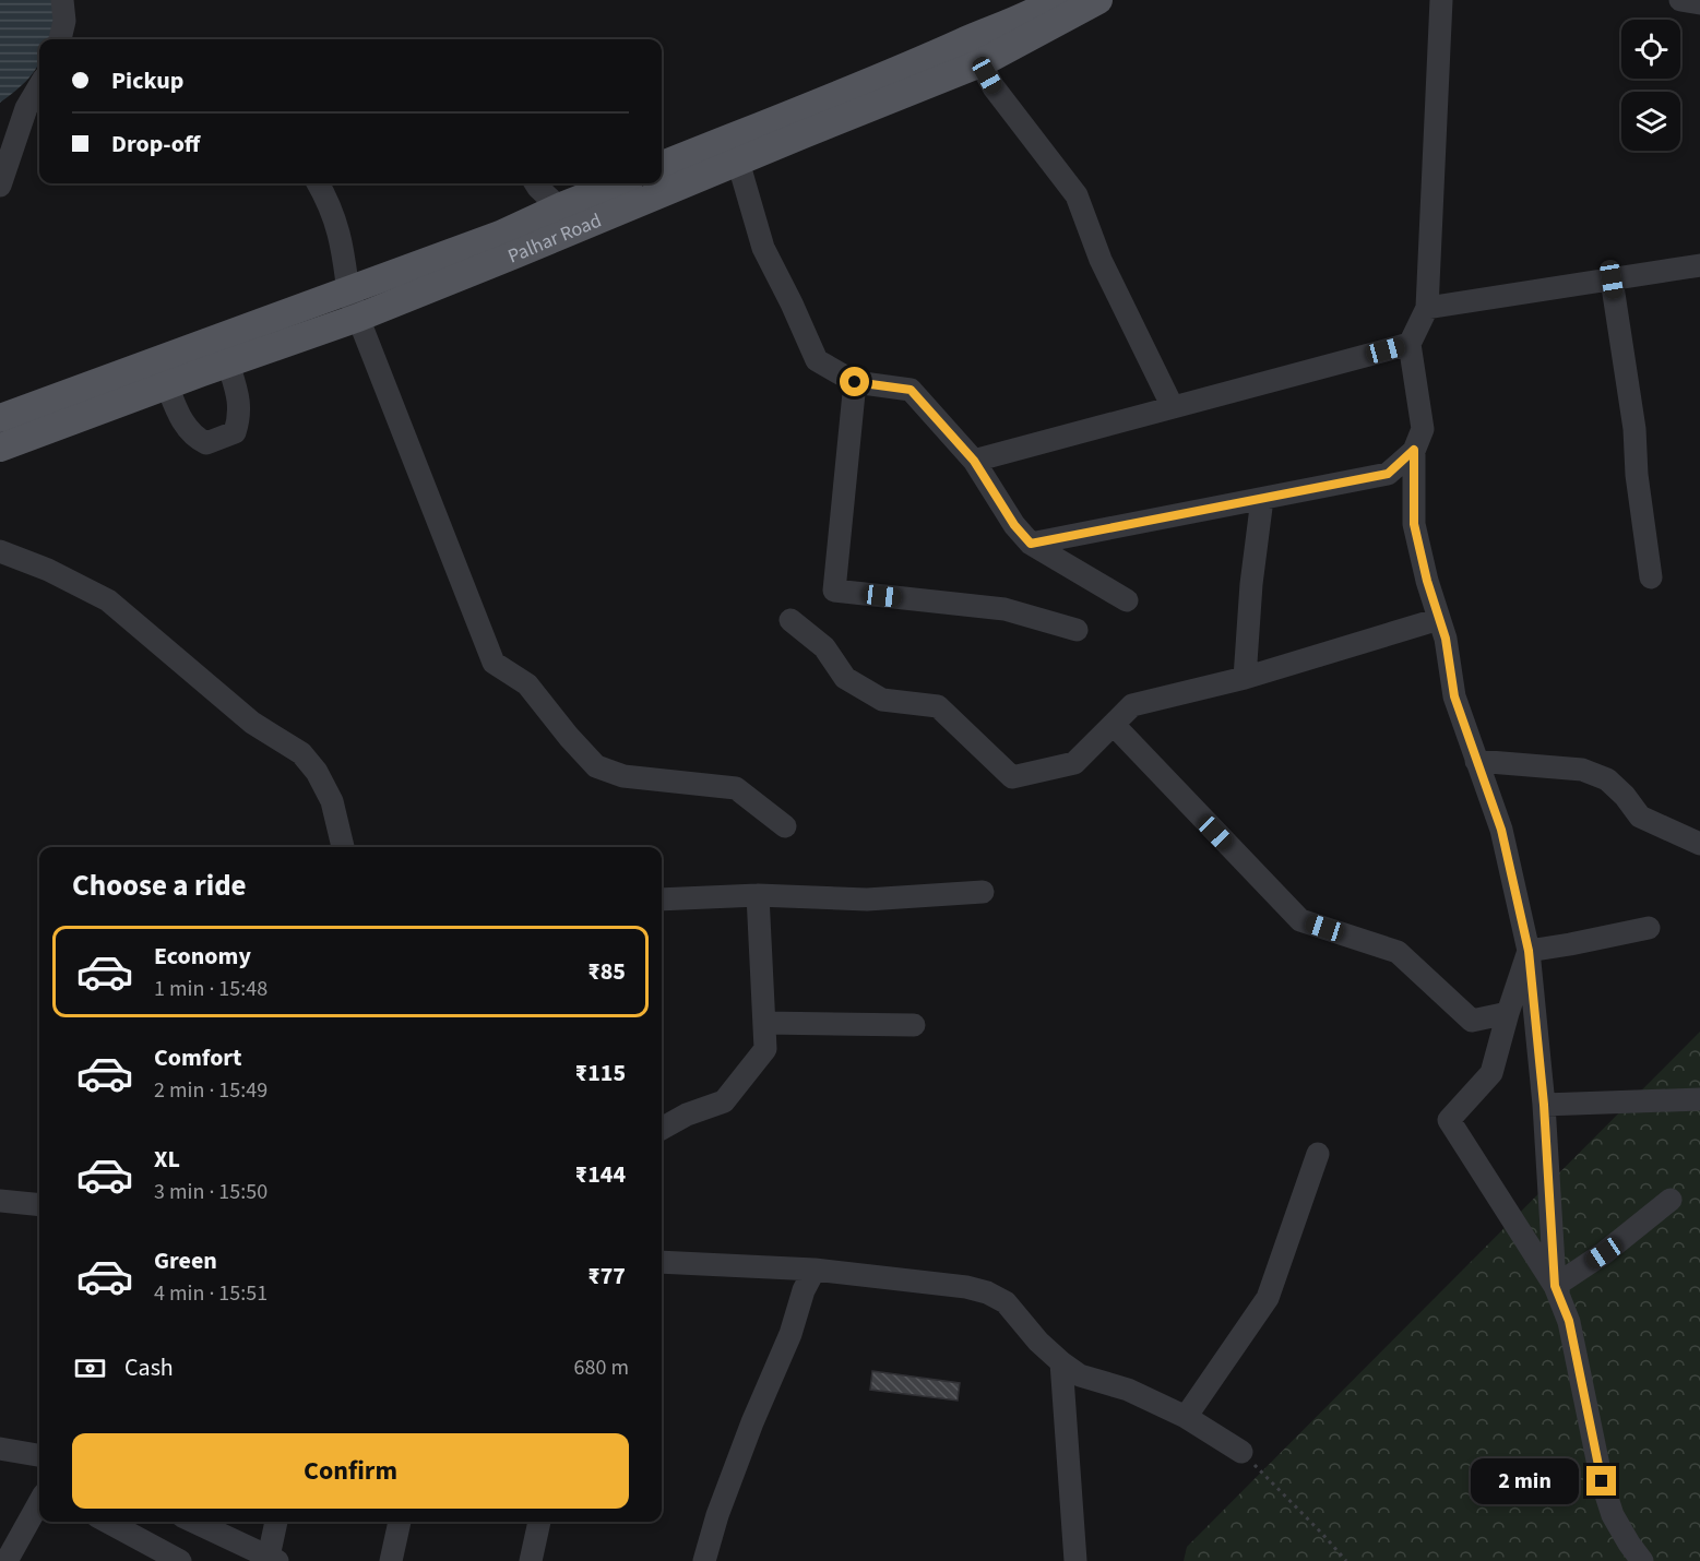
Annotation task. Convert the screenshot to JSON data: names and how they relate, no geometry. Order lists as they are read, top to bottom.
{
  "streets": {
    "main road": ["Palhar Road"]
  },
  "page": {
    "banner": ["Pickup", "Drop-off"],
    "heading": "Choose a ride",
    "list": [
      {
        "name": "Economy",
        "note": "1 min · 15:48",
        "value": "₹85"
      },
      {
        "name": "Comfort",
        "note": "2 min · 15:49",
        "value": "₹115"
      },
      {
        "name": "XL",
        "note": "3 min · 15:50",
        "value": "₹144"
      },
      {
        "name": "Green",
        "note": "4 min · 15:51",
        "value": "₹77"
      }
    ],
    "pay": ["Cash", "680 m"],
    "buttons": "Confirm",
    "bubble": "2 min"
  }
}
